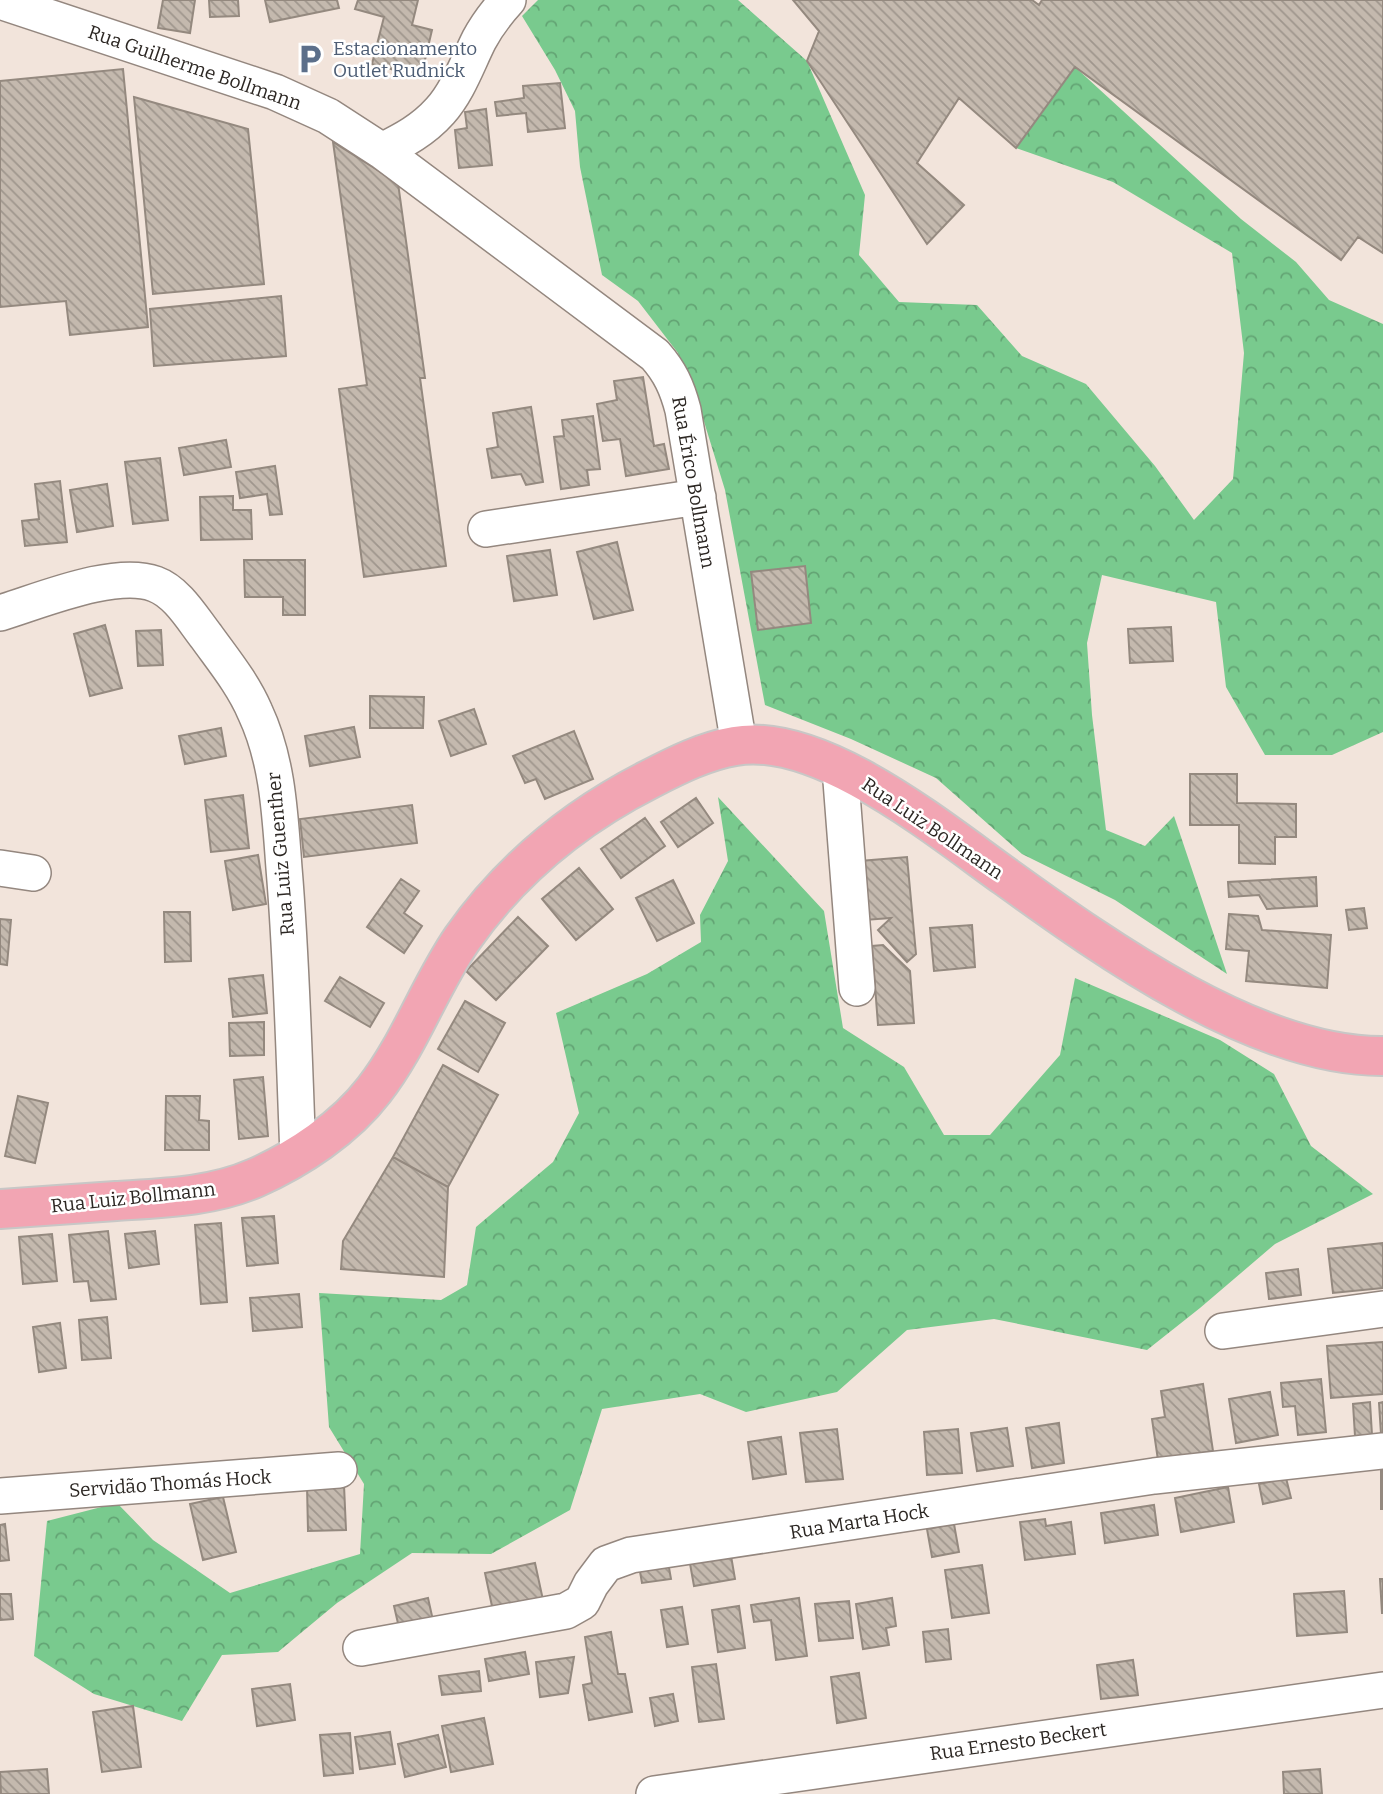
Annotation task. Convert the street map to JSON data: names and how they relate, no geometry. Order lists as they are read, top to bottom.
{
  "streets": {
    "main road": ["Rua Luiz Bollmann"],
    "street": [
      "Rua Guilherme Bollmann",
      "Rua Érico Bollmann",
      "Rua Luiz Guenther",
      "Servidão Thomás Hock",
      "Rua Marta Hock",
      "Rua Ernesto Beckert"
    ]
  },
  "crossings": [
    ["Rua Guilherme Bollmann", "Rua Érico Bollmann"],
    ["Rua Érico Bollmann", "Rua Luiz Bollmann"],
    ["Rua Luiz Bollmann", "Rua Luiz Guenther"]
  ],
  "places": {
    "parking": ["Estacionamento Outlet Rudnick"]
  }
}
